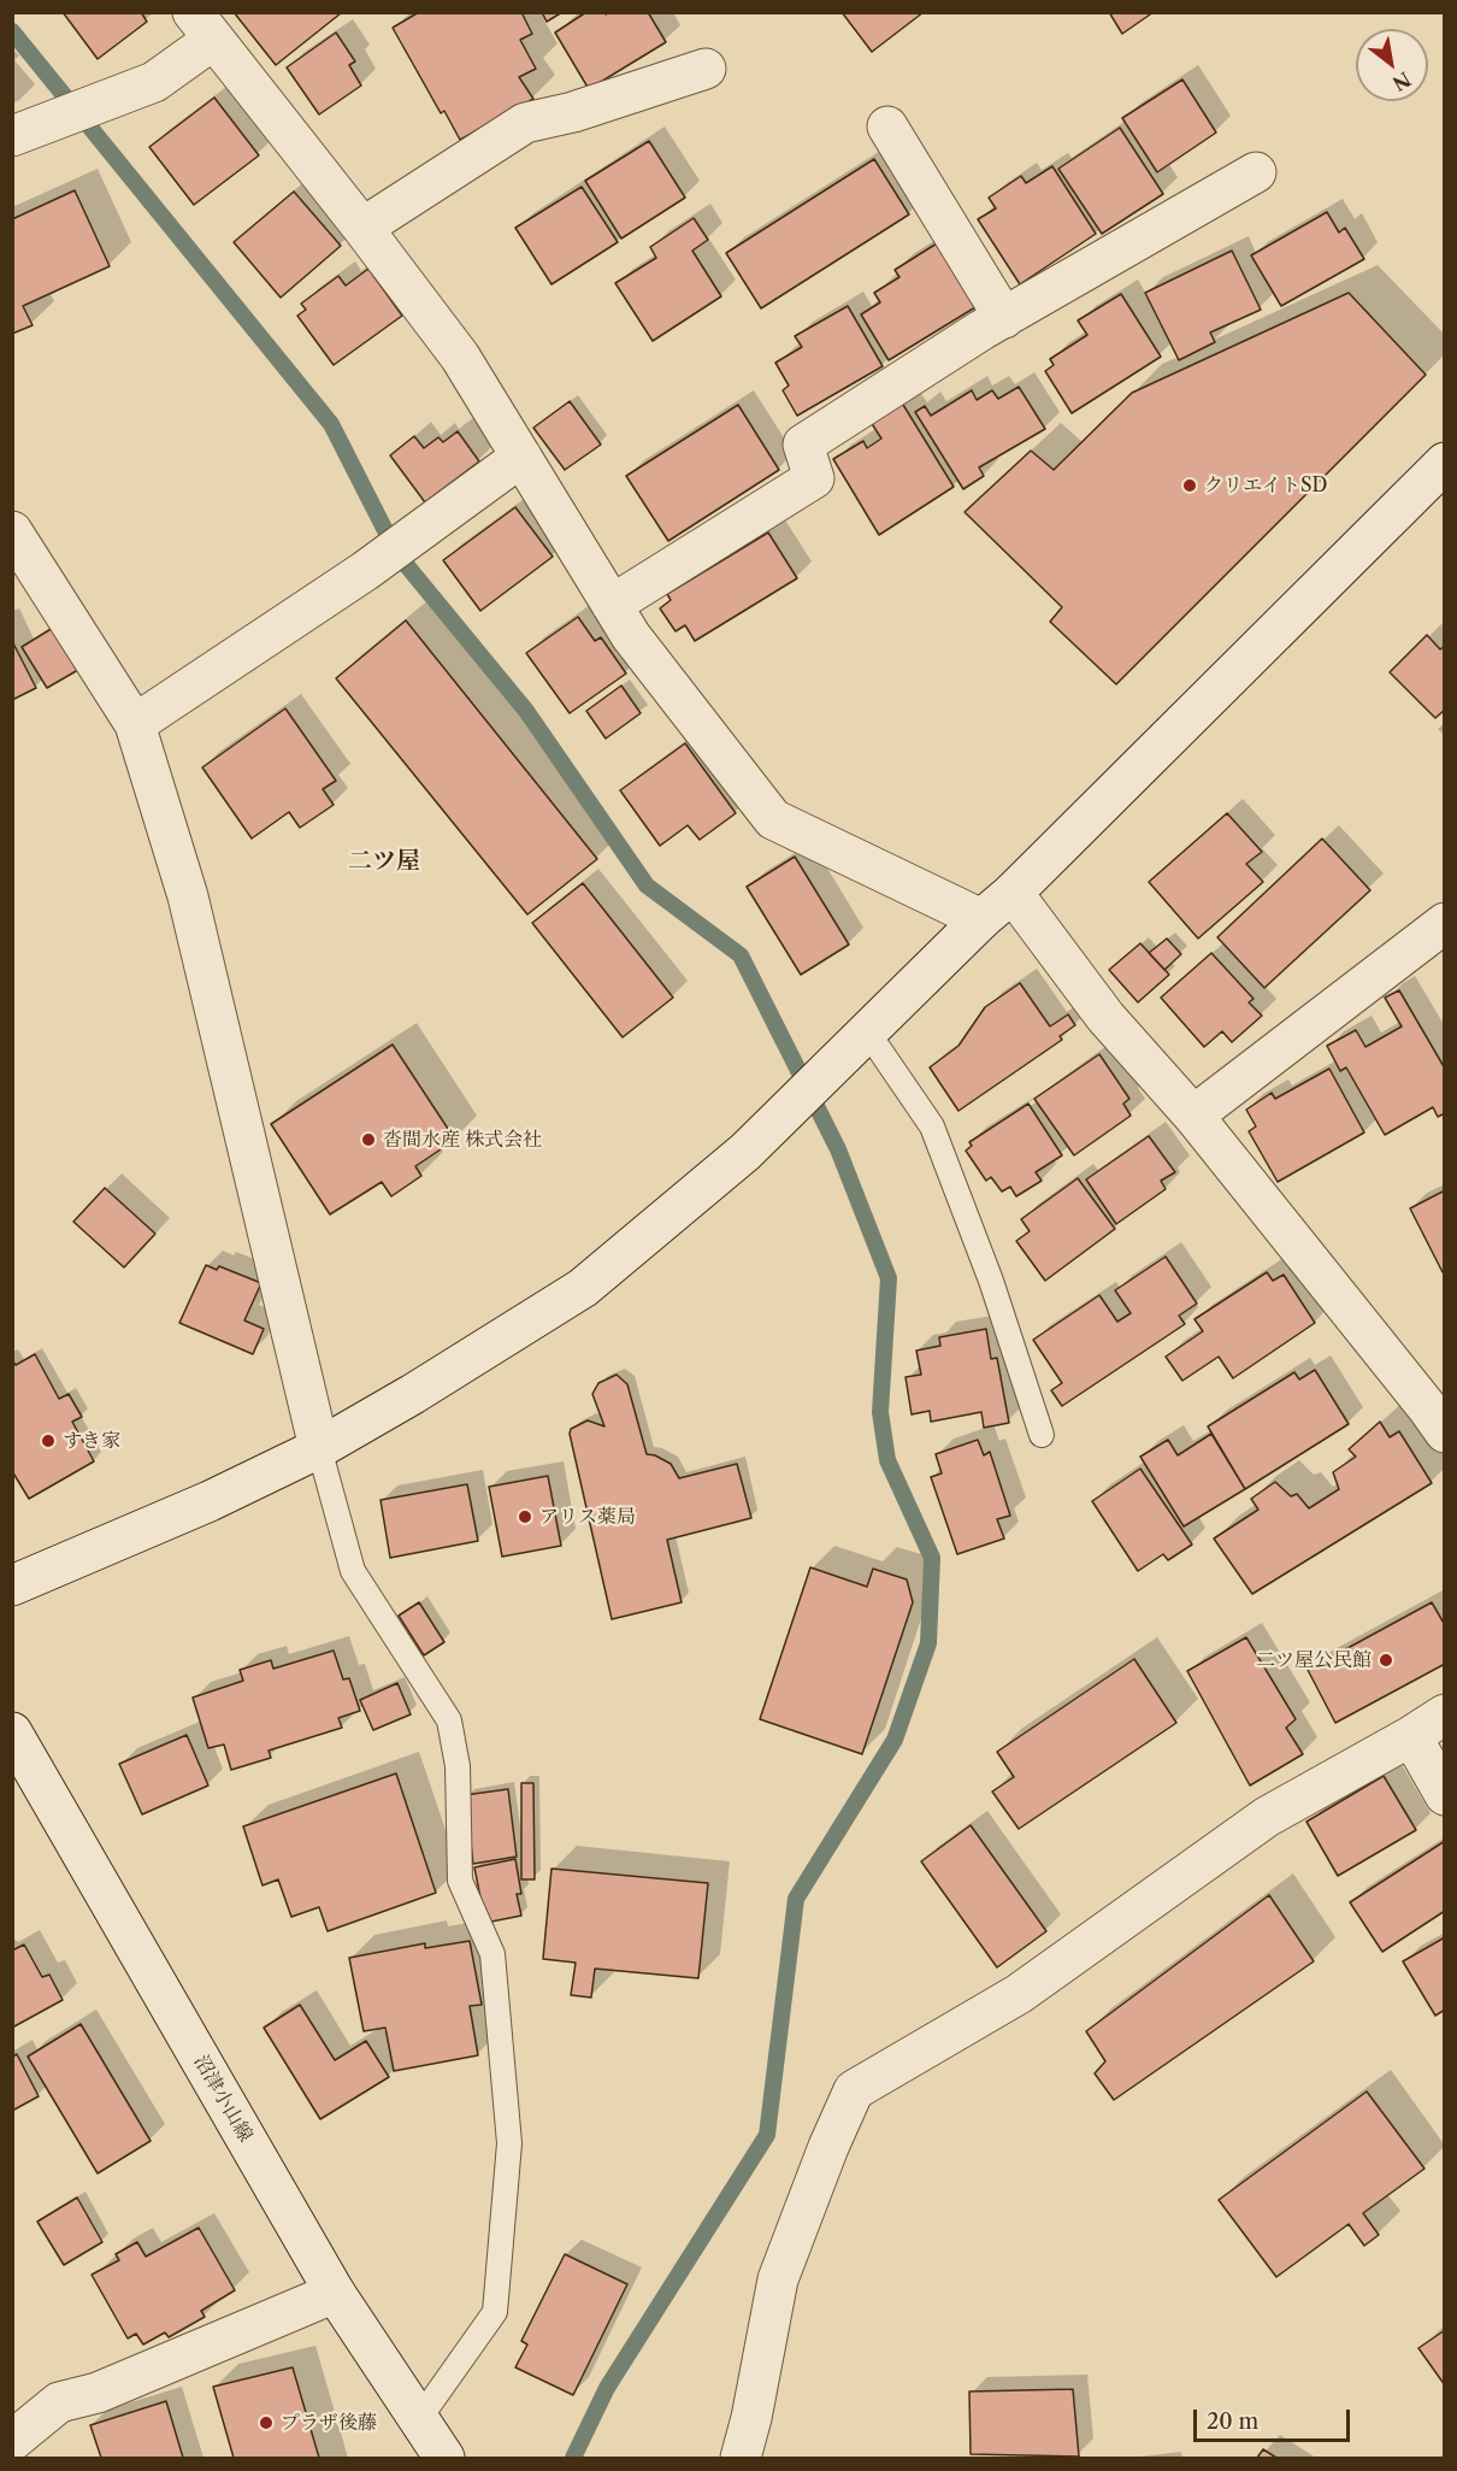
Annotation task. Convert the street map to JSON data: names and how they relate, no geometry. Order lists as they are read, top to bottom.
{
  "streets": {
    "street": ["沼津小山線"]
  },
  "districts": ["二ツ屋"],
  "places": [
    "クリエイトSD",
    "沓間水産 株式会社",
    "すき家",
    "アリス薬局",
    "二ツ屋公民館",
    "プラザ後藤"
  ],
  "scale_bar": "20 m",
  "north": "bottom right"
}
